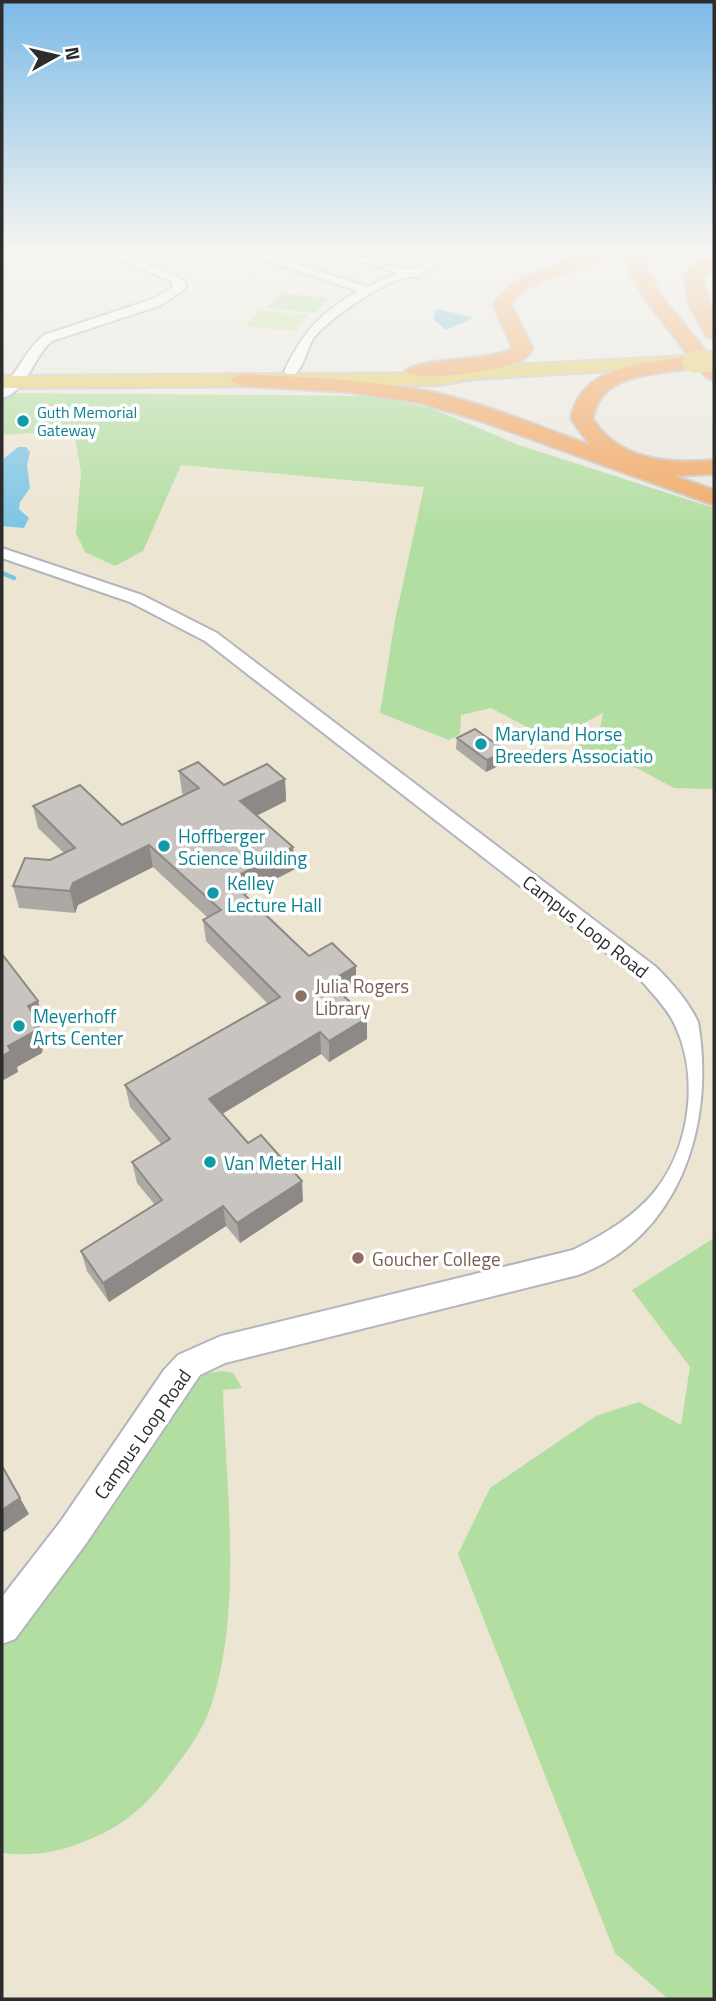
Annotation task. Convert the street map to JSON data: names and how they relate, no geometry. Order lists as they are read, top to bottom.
{
  "streets": {
    "street": ["Campus Loop Road"]
  },
  "places": [
    "Guth Memorial Gateway",
    "Maryland Horse Breeders Associatio",
    "Hoffberger Science Building",
    "Kelley Lecture Hall",
    "Julia Rogers Library",
    "Meyerhoff Arts Center",
    "Van Meter Hall",
    "Goucher College"
  ],
  "north": "right"
}
